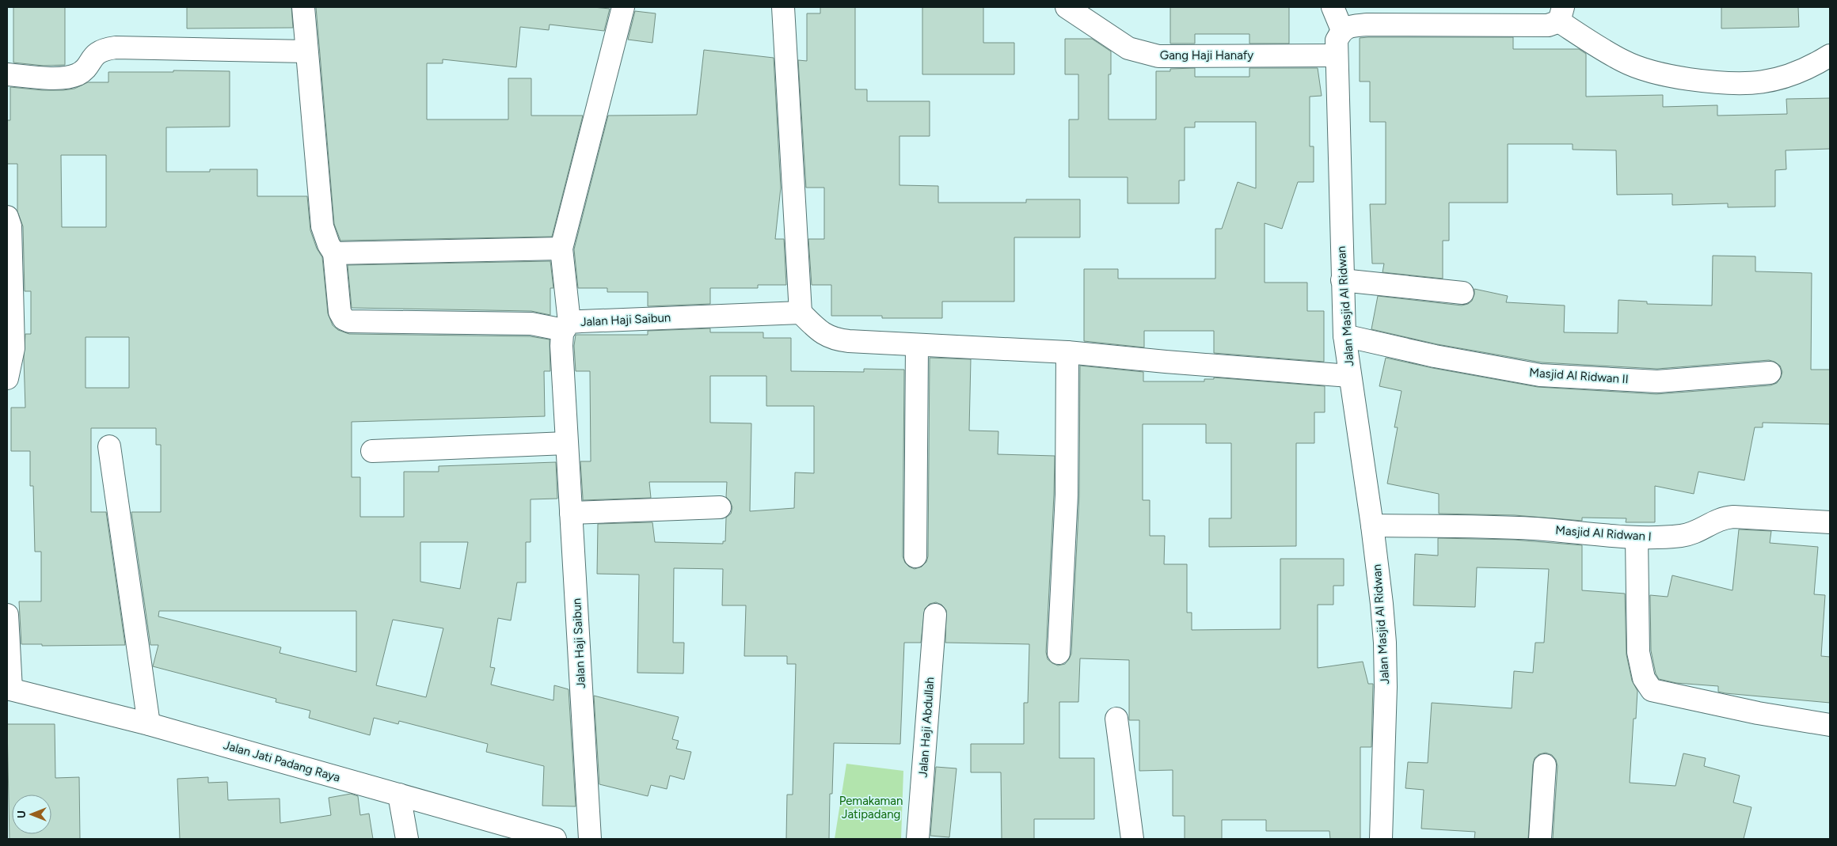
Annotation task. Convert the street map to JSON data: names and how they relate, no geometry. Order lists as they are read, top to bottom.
{
  "streets": {
    "street": [
      "Gang Haji Hanafy",
      "Jalan Masjid Al Ridwan",
      "Jalan Haji Saibun",
      "Masjid Al Ridwan II",
      "Masjid Al Ridwan I",
      "Jalan Haji Abdullah",
      "Jalan Jati Padang Raya"
    ]
  },
  "crossings": [
    ["Gang Haji Hanafy", "Jalan Masjid Al Ridwan"],
    ["Jalan Masjid Al Ridwan", "Masjid Al Ridwan II"],
    ["Jalan Masjid Al Ridwan", "Masjid Al Ridwan I"]
  ],
  "parks": ["Pemakaman Jatipadang"],
  "north": "left"
}
